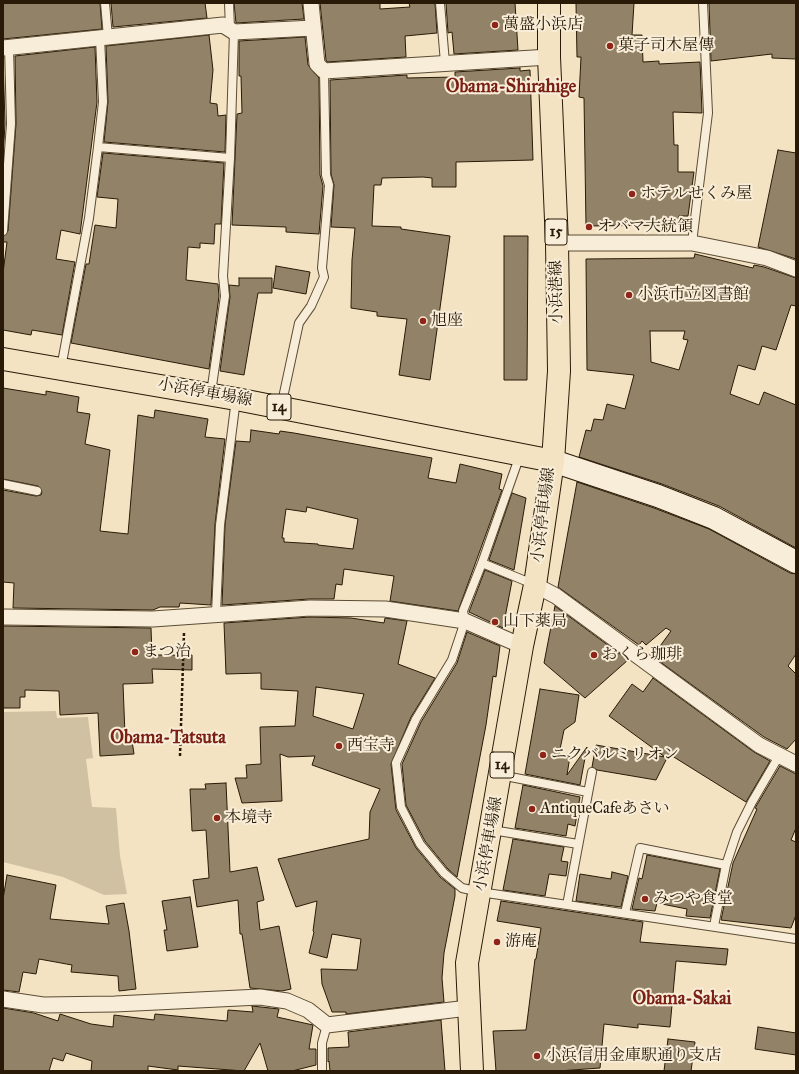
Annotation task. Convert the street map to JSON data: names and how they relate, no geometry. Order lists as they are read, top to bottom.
{
  "streets": {
    "main road": [
      "15",
      "小浜港線",
      "小浜停車場線",
      "14"
    ]
  },
  "crossings": [
    ["小浜港線", "小浜停車場線"]
  ],
  "districts": ["Obama-Shirahige", "Obama-Tatsuta", "Obama-Sakai"],
  "places": [
    "萬盛小浜店",
    "菓子司木屋傳",
    "ホテルせくみ屋",
    "オバマ大統領",
    "小浜市立図書館",
    "旭座",
    "山下薬局",
    "まつ治",
    "おくら珈琲",
    "西宝寺",
    "ニクバルミリオン",
    "AntiqueCafeあさい",
    "本境寺",
    "みつや食堂",
    "游庵",
    "小浜信用金庫駅通り支店"
  ]
}
